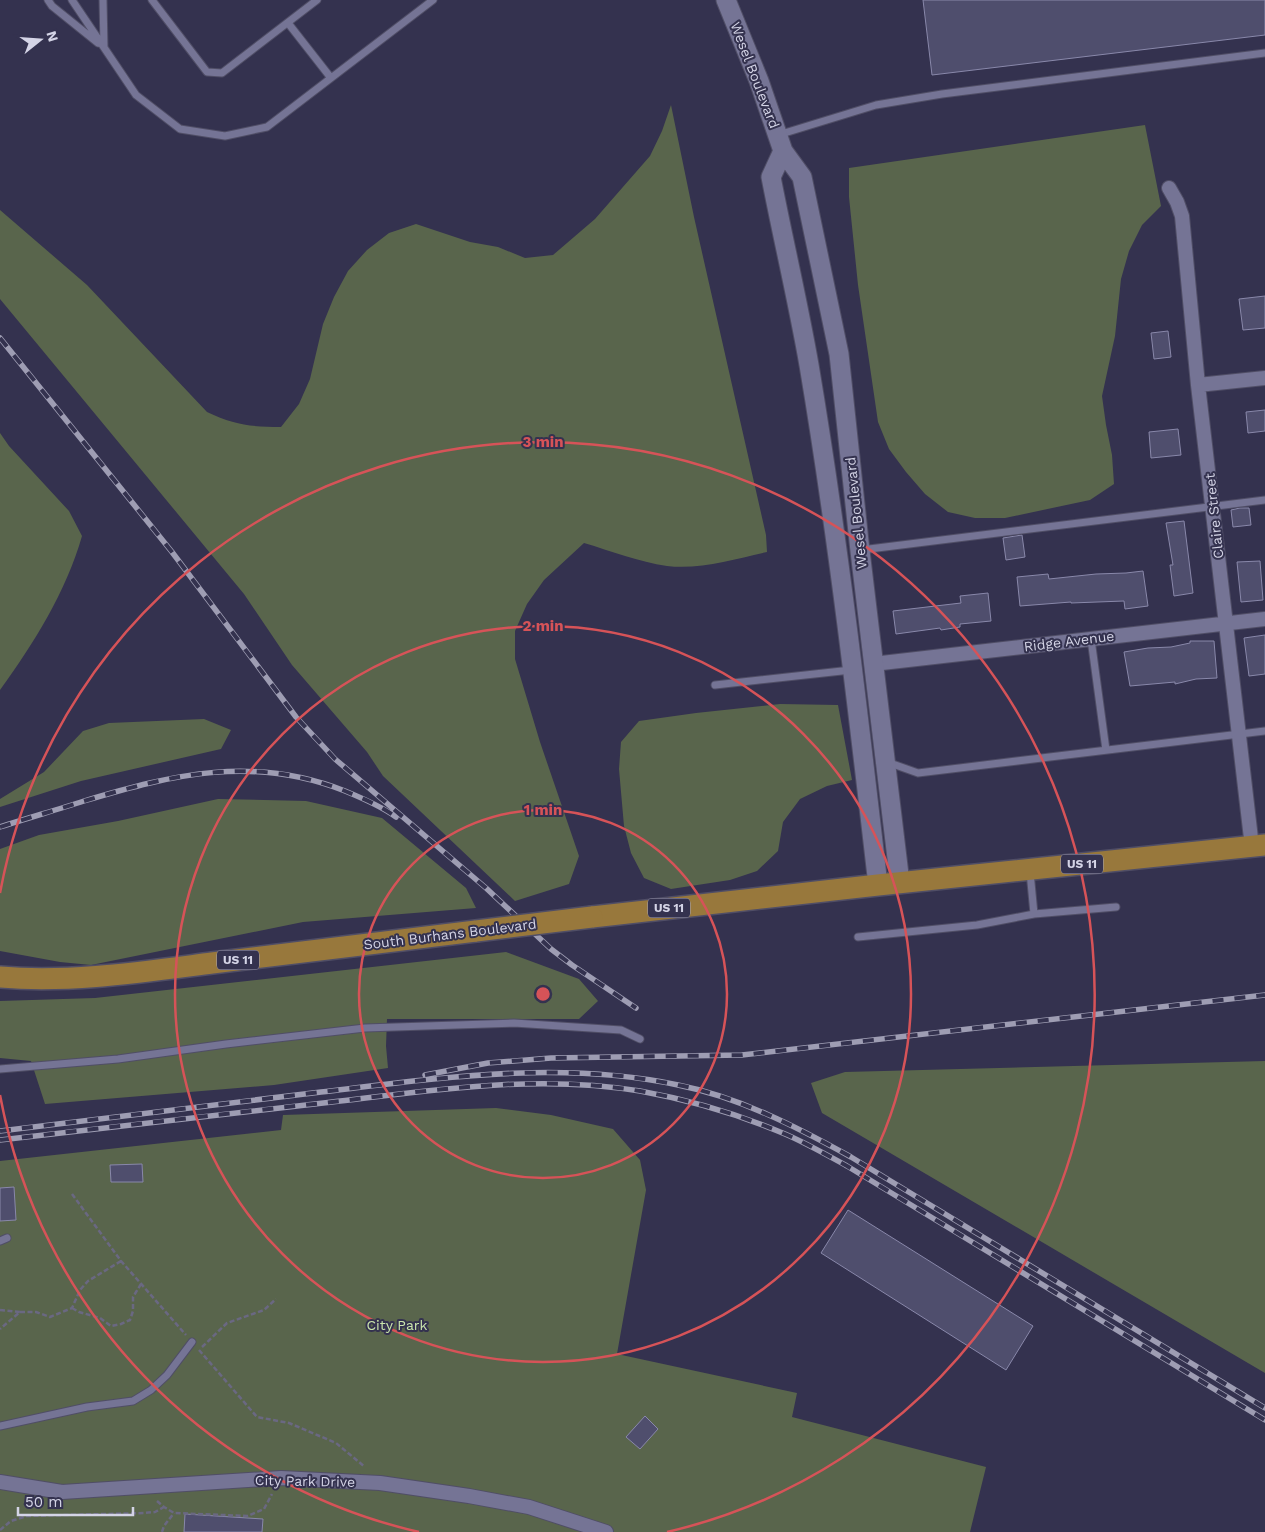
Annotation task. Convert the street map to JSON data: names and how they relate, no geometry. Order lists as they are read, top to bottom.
{
  "streets": {
    "main road": ["Wesel Boulevard", "US 11", "South Burhans Boulevard"],
    "street": ["Claire Street", "Ridge Avenue", "City Park Drive"]
  },
  "crossings": [
    ["Wesel Boulevard", "Ridge Avenue"],
    ["Wesel Boulevard", "US 11"],
    ["Wesel Boulevard", "South Burhans Boulevard"],
    ["Claire Street", "Ridge Avenue"],
    ["Claire Street", "US 11"],
    ["US 11", "South Burhans Boulevard"]
  ],
  "parks": ["City Park"],
  "scale_bar": "50 m",
  "north": "right",
  "rings": ["3 min", "2 min", "1 min"]
}
